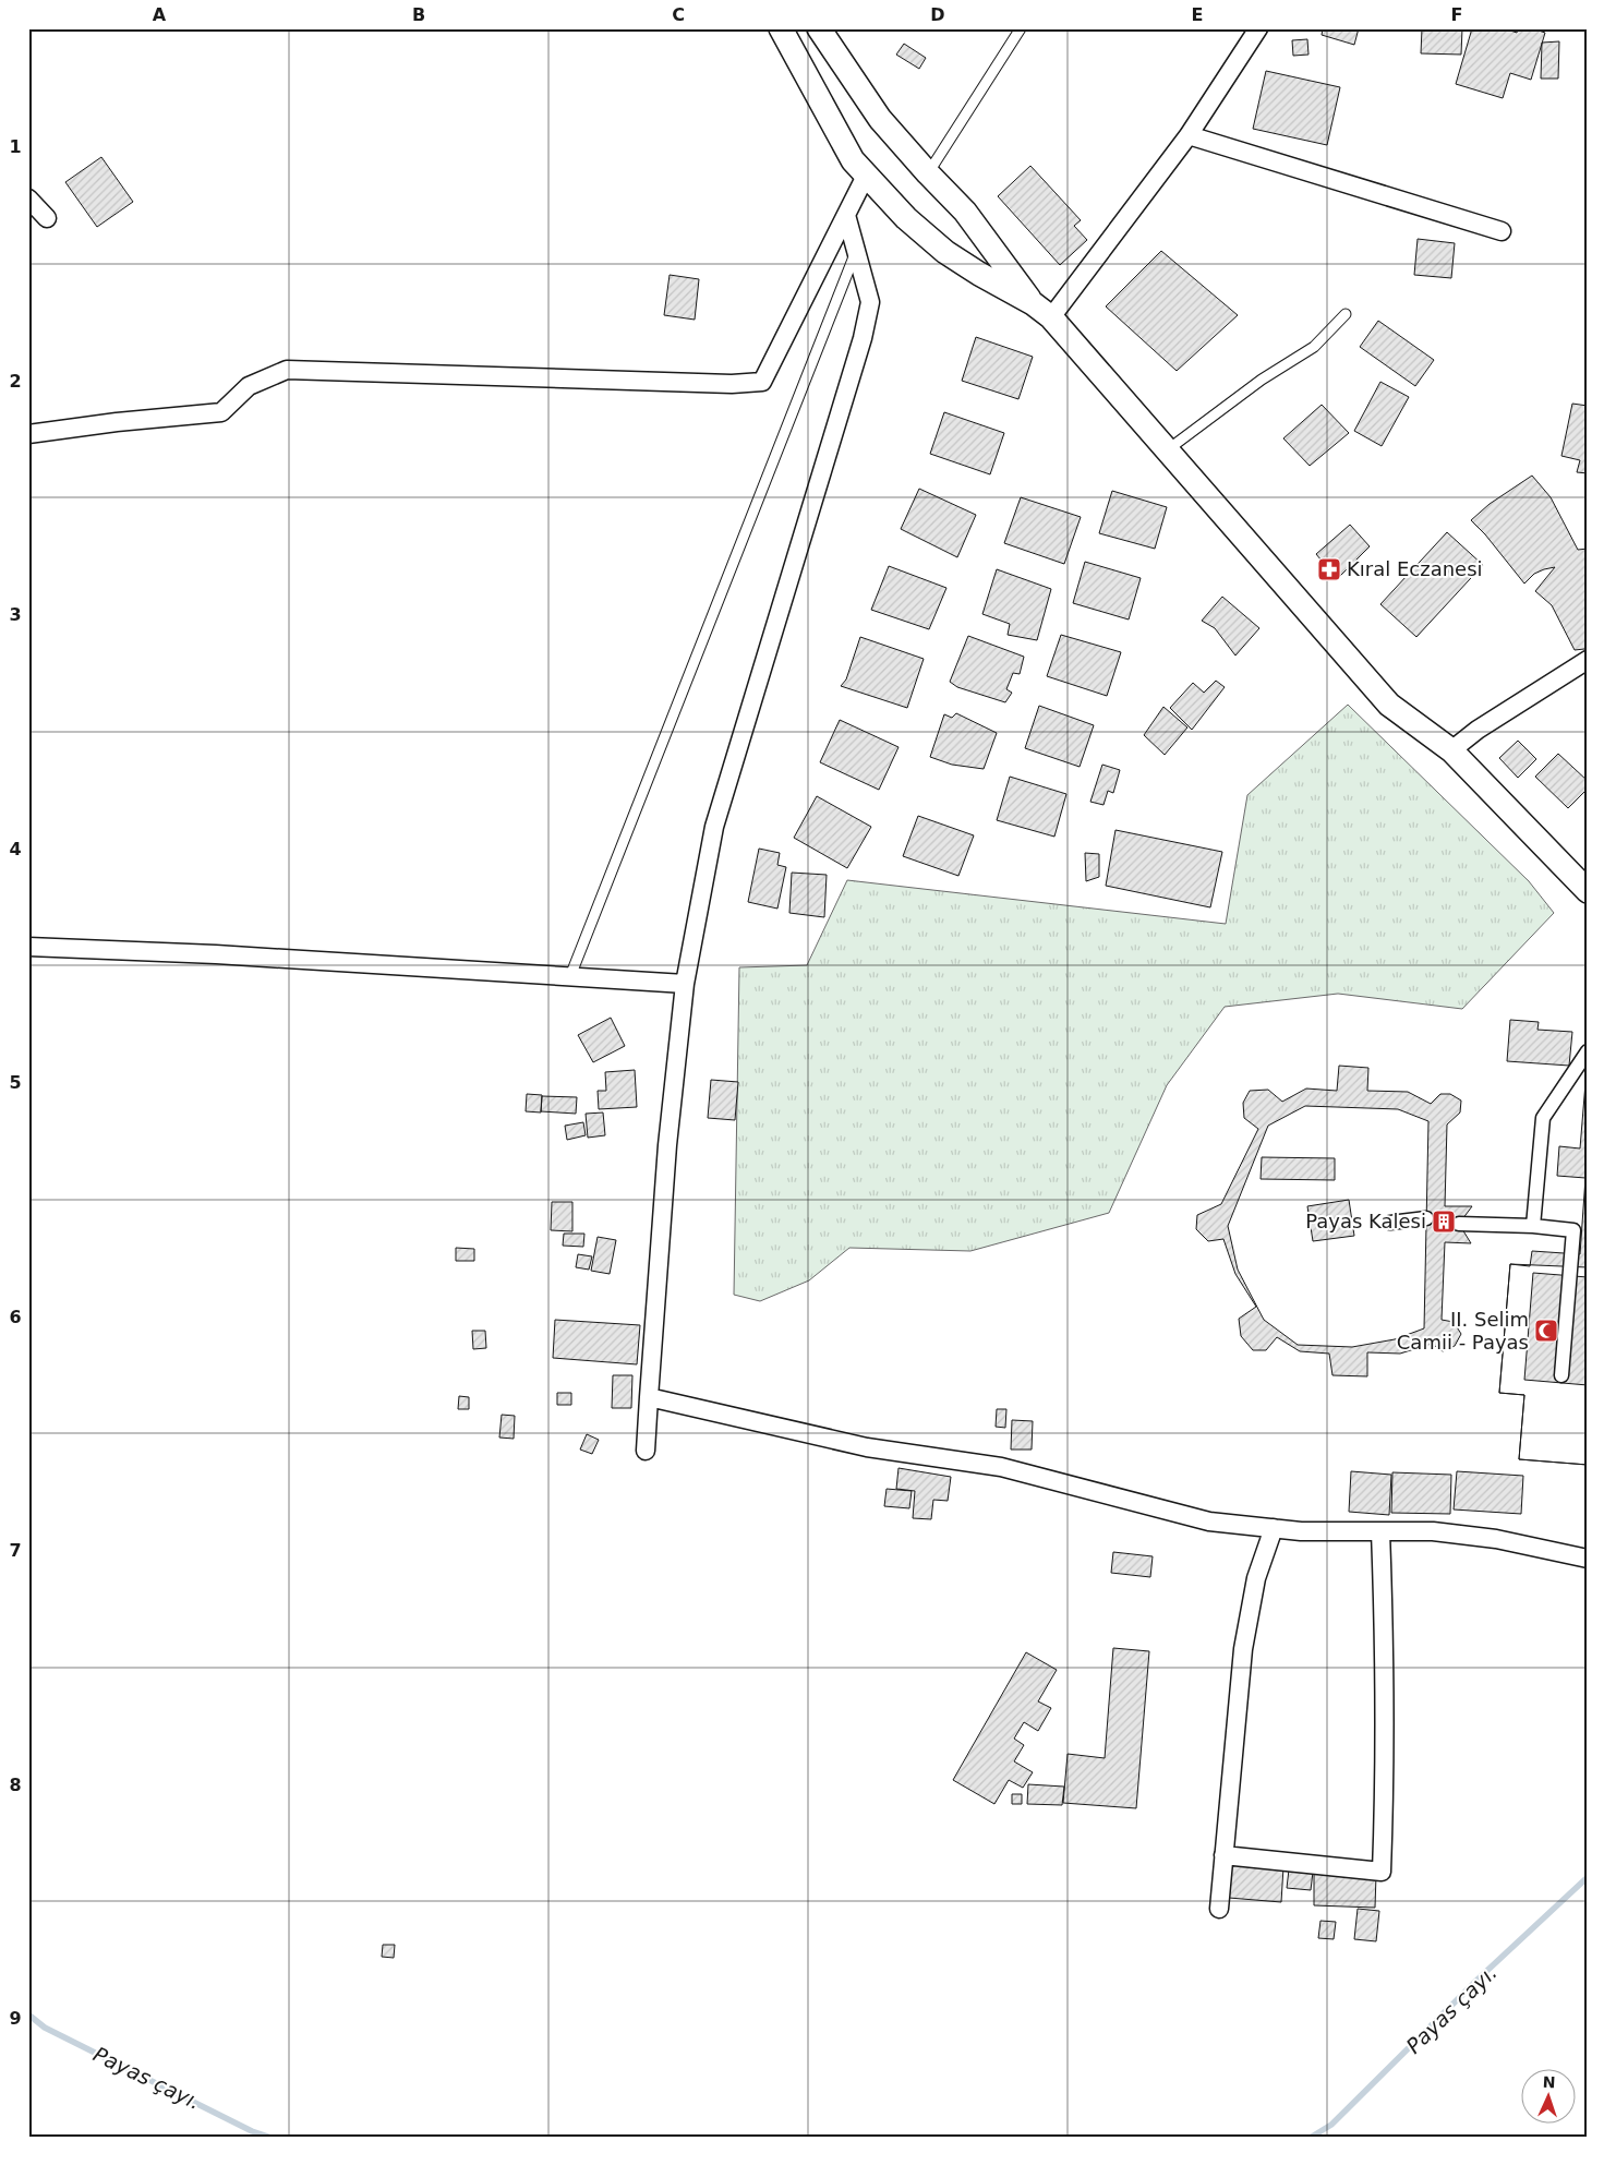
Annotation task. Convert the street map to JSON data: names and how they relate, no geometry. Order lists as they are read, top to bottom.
{
  "water": ["Payas çayı."],
  "places": {
    "pharmacy": ["Kıral Eczanesi"],
    "building": ["Payas Kalesi"],
    "mosque": ["II. Selim Camii - Payas"]
  },
  "north": "top",
  "grid": {
    "columns": [
      "A",
      "B",
      "C",
      "D",
      "E",
      "F"
    ],
    "rows": [
      "1",
      "2",
      "3",
      "4",
      "5",
      "6",
      "7",
      "8",
      "9"
    ]
  }
}
